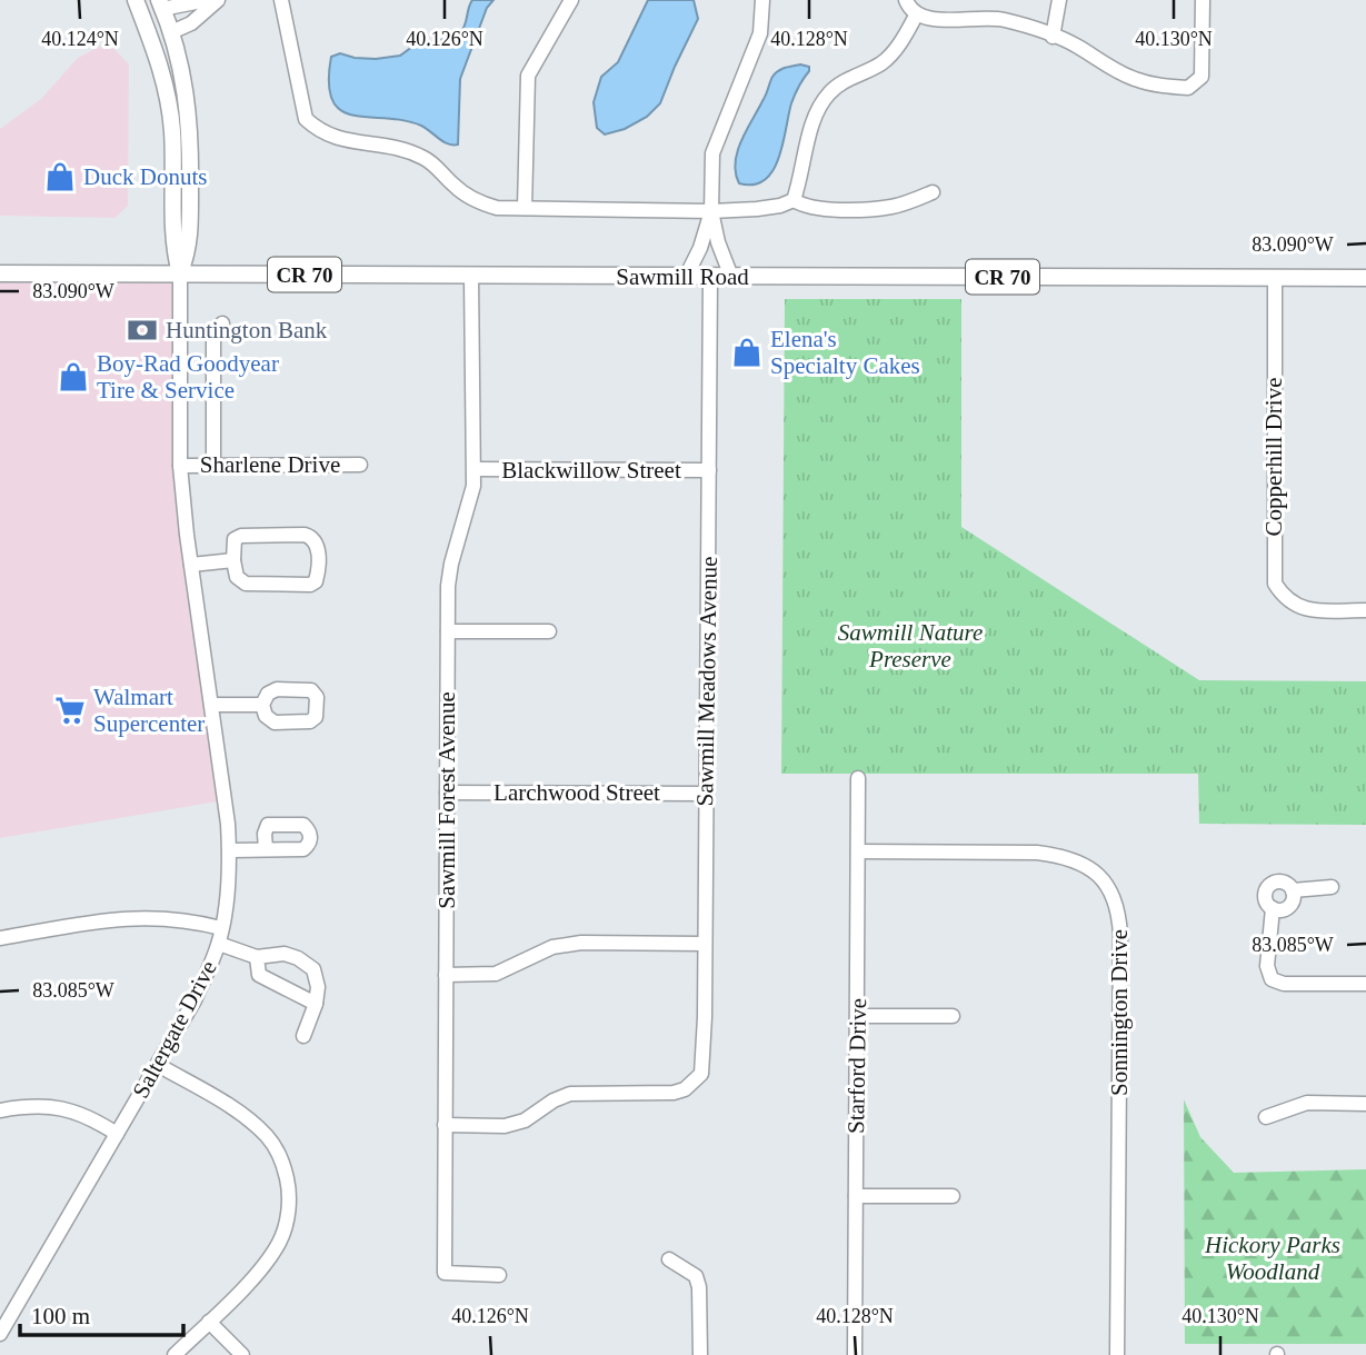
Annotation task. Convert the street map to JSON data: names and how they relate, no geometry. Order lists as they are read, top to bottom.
{
  "streets": {
    "main road": ["CR 70", "Sawmill Road"],
    "street": [
      "Copperhill Drive",
      "Sharlene Drive",
      "Blackwillow Street",
      "Sawmill Meadows Avenue",
      "Larchwood Street",
      "Sawmill Forest Avenue",
      "Sonnington Drive",
      "Saltergate Drive",
      "Starford Drive"
    ]
  },
  "crossings": [
    ["Sawmill Road", "Copperhill Drive"],
    ["Sawmill Road", "Sawmill Meadows Avenue"],
    ["Sawmill Road", "Sawmill Forest Avenue"],
    ["Sawmill Road", "Saltergate Drive"],
    ["Sharlene Drive", "Saltergate Drive"],
    ["Blackwillow Street", "Sawmill Meadows Avenue"],
    ["Blackwillow Street", "Sawmill Forest Avenue"],
    ["Sawmill Meadows Avenue", "Larchwood Street"],
    ["Sawmill Meadows Avenue", "Sawmill Forest Avenue"],
    ["Larchwood Street", "Sawmill Forest Avenue"],
    ["Sonnington Drive", "Starford Drive"]
  ],
  "parks": ["Sawmill Nature Preserve", "Hickory Parks Woodland"],
  "places": {
    "shop": ["Duck Donuts", "Elena's Specialty Cakes", "Boy-Rad Goodyear Tire & Service"],
    "bank": ["Huntington Bank"],
    "supermarket": ["Walmart Supercenter"]
  },
  "scale_bar": "100 m",
  "coordinates": [
    "40.124°N",
    "40.126°N",
    "40.128°N",
    "40.130°N",
    "83.090°W",
    "83.085°W"
  ]
}
